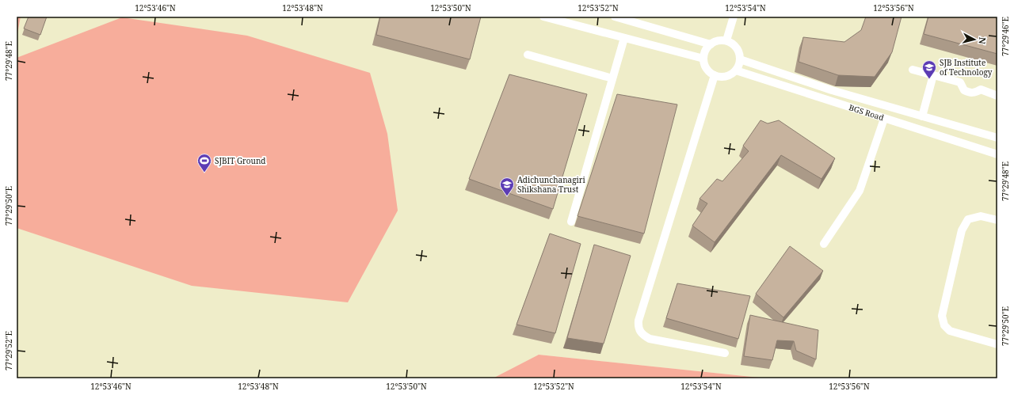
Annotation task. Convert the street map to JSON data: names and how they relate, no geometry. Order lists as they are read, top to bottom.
{
  "streets": {
    "lane": ["BGS Road"]
  },
  "places": {
    "school or university": ["SJB Institute of Technology", "Adichunchanagiri Shikshana Trust"],
    "sports": ["SJBIT Ground"]
  },
  "north": "right",
  "coordinates": [
    "12°53'46\"N",
    "12°53'48\"N",
    "12°53'50\"N",
    "12°53'52\"N",
    "12°53'54\"N",
    "12°53'56\"N",
    "77°29'46\"E",
    "77°29'48\"E",
    "77°29'50\"E",
    "77°29'52\"E"
  ]
}
